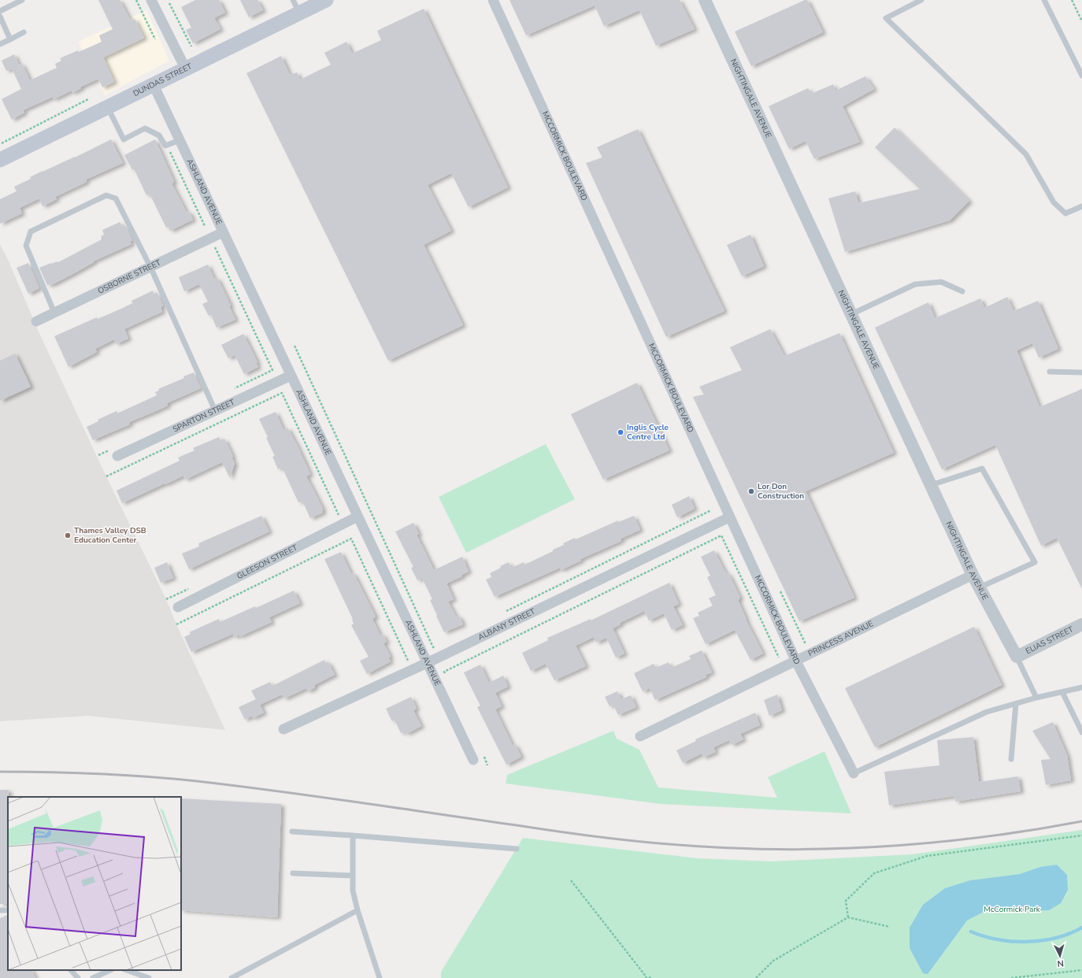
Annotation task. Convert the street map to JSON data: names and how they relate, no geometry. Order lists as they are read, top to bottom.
{
  "streets": {
    "main road": ["DUNDAS STREET"],
    "street": [
      "NIGHTINGALE AVENUE",
      "MCCORMICK BOULEVARD",
      "ASHLAND AVENUE",
      "OSBORNE STREET",
      "SPARTON STREET",
      "GLEESON STREET",
      "ALBANY STREET",
      "PRINCESS AVENUE",
      "ELIAS STREET"
    ]
  },
  "crossings": [
    ["DUNDAS STREET", "ASHLAND AVENUE"],
    ["NIGHTINGALE AVENUE", "PRINCESS AVENUE"],
    ["NIGHTINGALE AVENUE", "ELIAS STREET"],
    ["MCCORMICK BOULEVARD", "ALBANY STREET"],
    ["MCCORMICK BOULEVARD", "PRINCESS AVENUE"],
    ["ASHLAND AVENUE", "OSBORNE STREET"],
    ["ASHLAND AVENUE", "SPARTON STREET"],
    ["ASHLAND AVENUE", "GLEESON STREET"],
    ["ASHLAND AVENUE", "ALBANY STREET"]
  ],
  "parks": ["McCormick Park"],
  "places": ["Inglis Cycle Centre Ltd", "Lor Don Construction", "Thames Valley DSB Education Center"],
  "north": "bottom"
}
